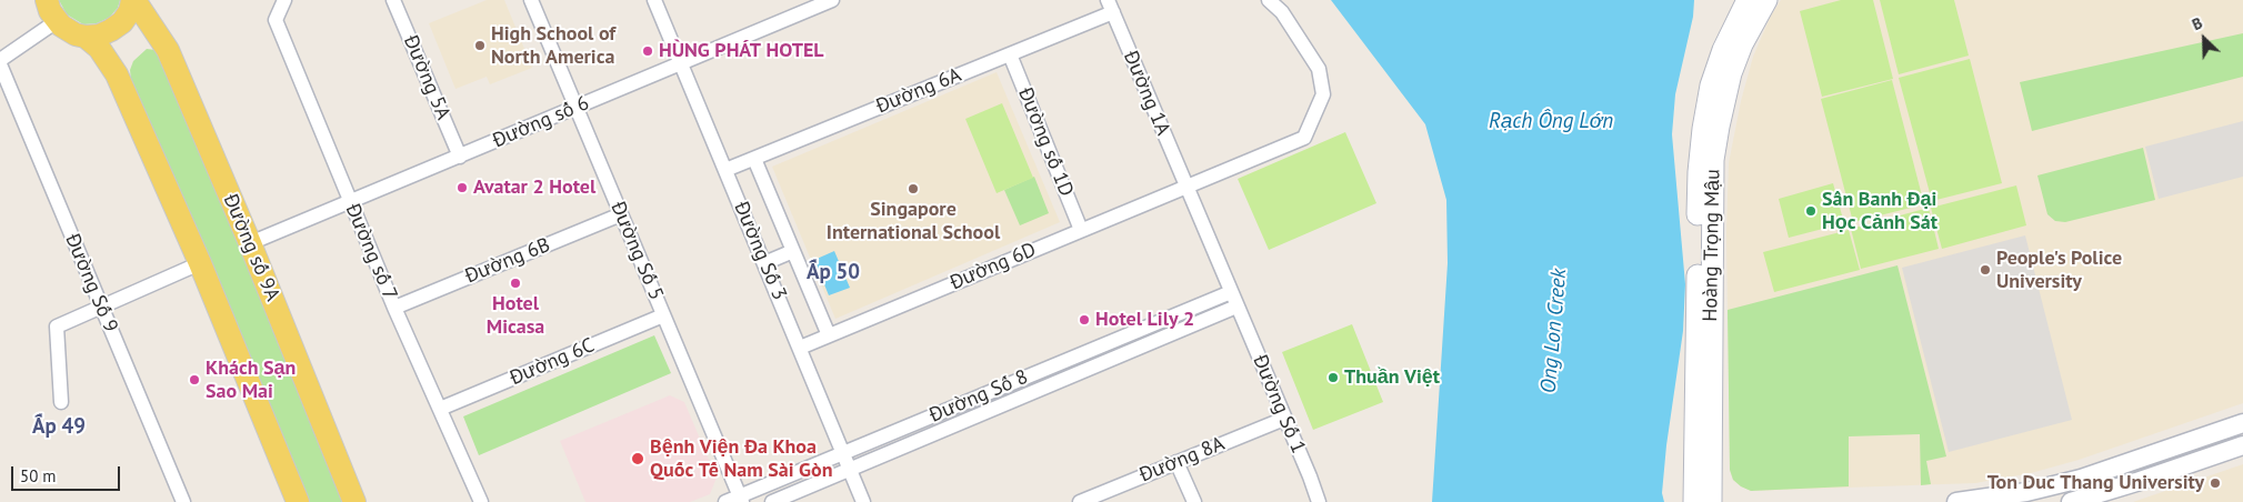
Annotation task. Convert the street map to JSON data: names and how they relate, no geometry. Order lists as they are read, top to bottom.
{
  "streets": {
    "main road": ["Hoàng Trọng Mậu", "Đường số 9A"],
    "street": [
      "Đường 5A",
      "Đường 6A",
      "Đường 1A",
      "Đường số 6",
      "Đường số 1D",
      "Đường Số 5",
      "Đường Số 3",
      "Đường số 7",
      "Đường 6B",
      "Đường 6D",
      "Đường Số 9",
      "Đường 6C",
      "Đường Số 8",
      "Đường Số 1",
      "Đường 8A"
    ]
  },
  "crossings": [
    ["Đường 5A", "Đường số 6"],
    ["Đường 6A", "Đường 1A"],
    ["Đường 6A", "Đường số 1D"],
    ["Đường 6A", "Đường Số 3"],
    ["Đường 1A", "Đường 6D"],
    ["Đường số 6", "Đường số 9A"],
    ["Đường số 6", "Đường Số 5"],
    ["Đường số 6", "Đường Số 3"],
    ["Đường số 6", "Đường số 7"],
    ["Đường số 1D", "Đường 6D"],
    ["Đường Số 5", "Đường 6B"],
    ["Đường Số 5", "Đường 6C"],
    ["Đường Số 5", "Đường Số 8"],
    ["Đường Số 3", "Đường 6D"],
    ["Đường Số 3", "Đường Số 8"],
    ["Đường số 7", "Đường 6B"],
    ["Đường số 7", "Đường 6C"],
    ["Đường Số 8", "Đường Số 1"],
    ["Đường Số 1", "Đường 8A"]
  ],
  "districts": ["Ấp 50", "Ấp 49"],
  "water": ["Rạch Ông Lớn", "Ong Lon Creek"],
  "places": [
    "High School of North America",
    "HÙNG PHÁT HOTEL",
    "Avatar 2 Hotel",
    "Singapore International School",
    "Sân Banh Đại Học Cảnh Sát",
    "People's Police University",
    "Hotel Micasa",
    "Hotel Lily 2",
    "Thuần Việt",
    "Khách Sạn Sao Mai",
    "Bệnh Viện Đa Khoa Quốc Tế Nam Sài Gòn",
    "Ton Duc Thang University"
  ],
  "scale_bar": "50 m",
  "north": "top left"
}
